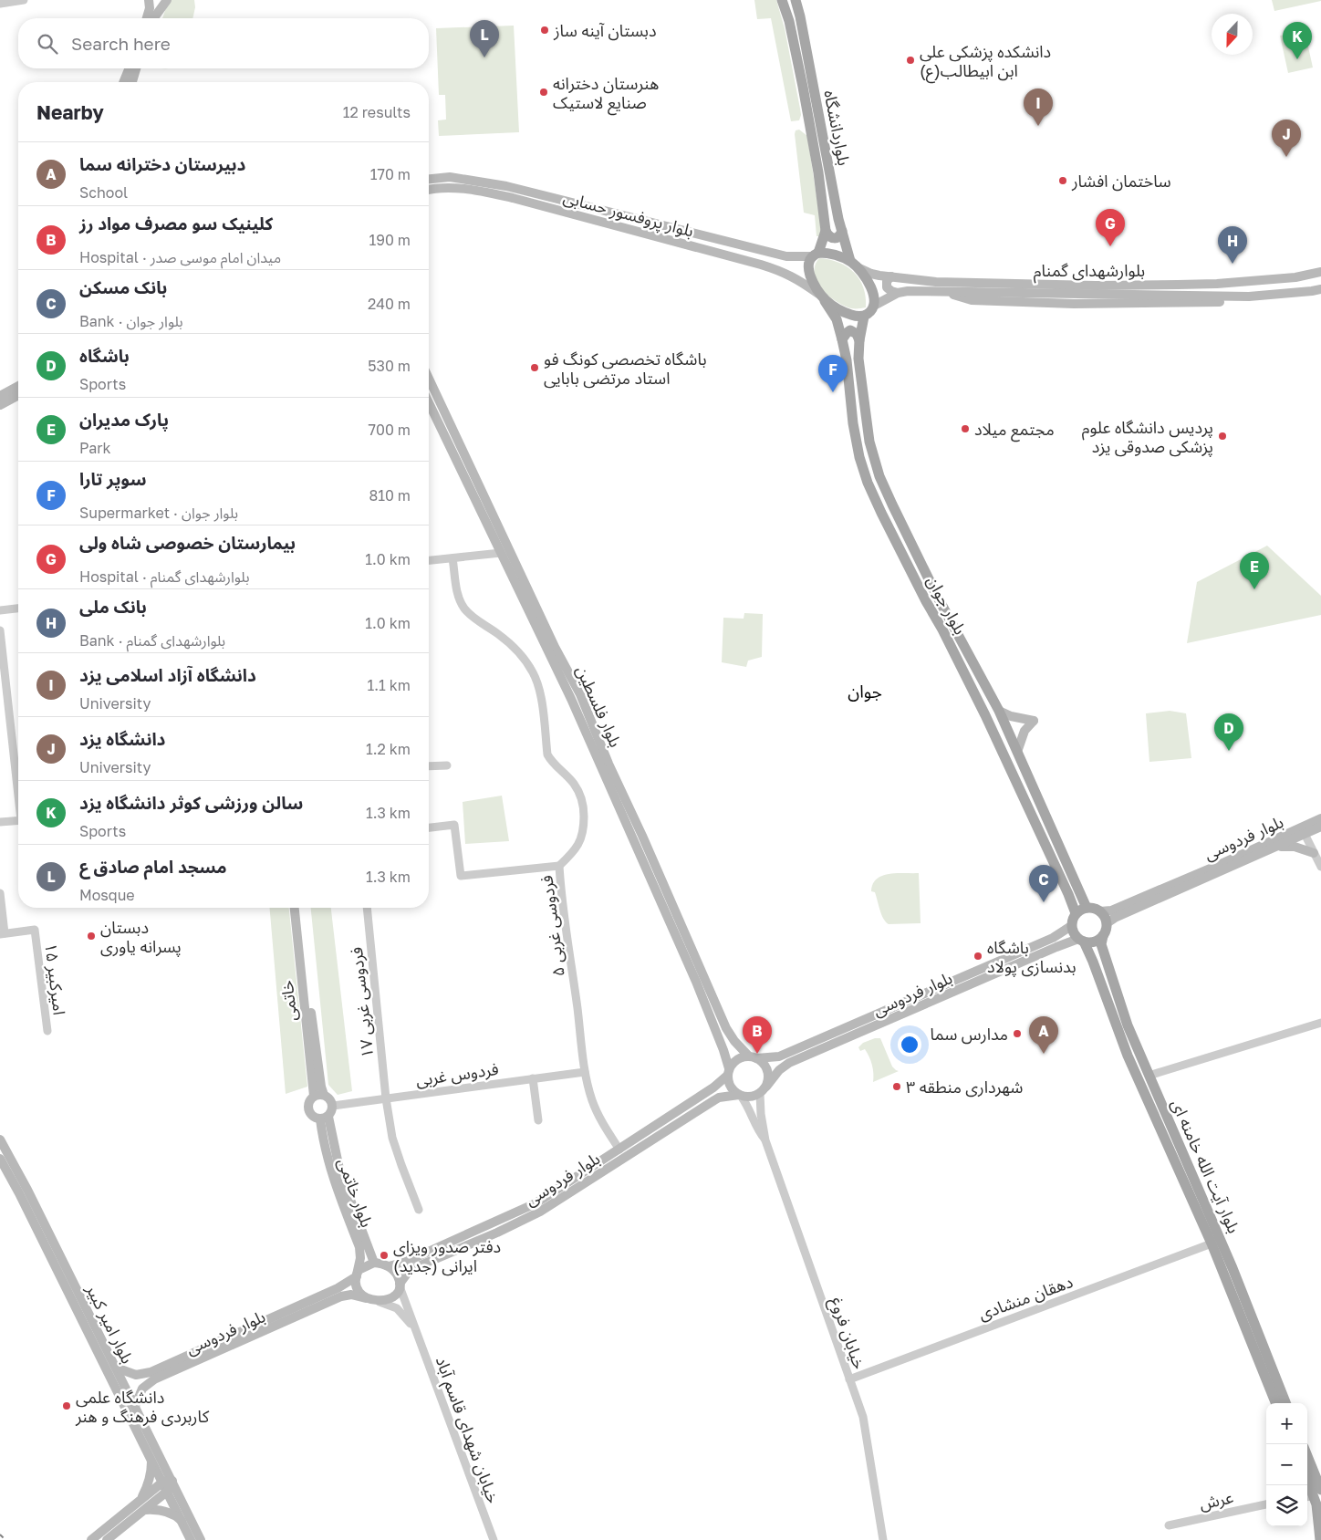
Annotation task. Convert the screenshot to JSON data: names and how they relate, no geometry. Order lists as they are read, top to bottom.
{
  "streets": {
    "main road": [
      "بلواردانشگاه",
      "بلوار پروفسور حسابی",
      "بلوارشهدای گمنام",
      "بلوار جوان",
      "بلوار فلسطین",
      "بلوار فردوسی",
      "خاتمی",
      "بلوار آیت الله خامنه ای",
      "بلوار خاتمی",
      "بلوار امیر کبیر"
    ],
    "street": [
      "فردوسی غربی ۵",
      "امیرکبیر ۱۵",
      "فردوسی غربی ۱۷",
      "فردوس غربی",
      "دهقان منشادی",
      "خیابان فروغ",
      "خیابان شهدای قاسم آباد",
      "عرش"
    ]
  },
  "crossings": [
    ["بلواردانشگاه", "بلوار پروفسور حسابی"],
    ["بلواردانشگاه", "بلوارشهدای گمنام"],
    ["بلواردانشگاه", "بلوار جوان"],
    ["بلوار پروفسور حسابی", "بلوارشهدای گمنام"],
    ["بلوار پروفسور حسابی", "بلوار جوان"],
    ["بلوارشهدای گمنام", "بلوار جوان"],
    ["بلوار جوان", "بلوار فردوسی"],
    ["بلوار جوان", "بلوار آیت الله خامنه ای"],
    ["بلوار فلسطین", "بلوار فردوسی"],
    ["بلوار فلسطین", "خیابان فروغ"],
    ["بلوار فردوسی", "فردوسی غربی ۵"],
    ["بلوار فردوسی", "بلوار آیت الله خامنه ای"],
    ["بلوار فردوسی", "بلوار خاتمی"],
    ["بلوار فردوسی", "بلوار امیر کبیر"],
    ["بلوار فردوسی", "خیابان فروغ"],
    ["بلوار فردوسی", "خیابان شهدای قاسم آباد"],
    ["فردوسی غربی ۵", "فردوس غربی"],
    ["خاتمی", "فردوس غربی"],
    ["خاتمی", "بلوار خاتمی"],
    ["فردوسی غربی ۱۷", "فردوس غربی"],
    ["فردوس غربی", "بلوار خاتمی"],
    ["بلوار آیت الله خامنه ای", "دهقان منشادی"],
    ["بلوار خاتمی", "خیابان شهدای قاسم آباد"],
    ["دهقان منشادی", "خیابان فروغ"]
  ],
  "districts": ["جوان"],
  "places": [
    "دبستان آینه ساز",
    "دانشکده پزشکی علی ابن ابیطالب(ع)",
    "هنرستان دخترانه صنایع لاستیک",
    "ساختمان افشار",
    "باشگاه تخصصی کونگ فو استاد مرتضی بابایی",
    "مجتمع میلاد",
    "پردیس دانشگاه علوم پزشکی صدوقی یزد",
    "دبستان پسرانه یاوری",
    "باشگاه بدنسازی پولاد",
    "مدارس سما",
    "شهرداری منطقه ۳",
    "دفتر صدور ویزای ایرانی (جدید)",
    "دانشگاه علمی کاربردی فرهنگ و هنر"
  ],
  "north": "bottom",
  "page": {
    "search": "Search here",
    "pins": [
      "L",
      "K",
      "I",
      "J",
      "G",
      "H",
      "F",
      "E",
      "D",
      "C",
      "A",
      "B"
    ],
    "heading": ["Nearby", "12 results"],
    "list": [
      {
        "mark": "A",
        "name": "دبیرستان دخترانه سما",
        "note": "School",
        "value": "170 m"
      },
      {
        "mark": "B",
        "name": "کلینیک سو مصرف مواد رز",
        "note": "Hospital · میدان امام موسی صدر",
        "value": "190 m"
      },
      {
        "mark": "C",
        "name": "بانک مسکن",
        "note": "Bank · بلوار جوان",
        "value": "240 m"
      },
      {
        "mark": "D",
        "name": "باشگاه",
        "note": "Sports",
        "value": "530 m"
      },
      {
        "mark": "E",
        "name": "پارک مدیران",
        "note": "Park",
        "value": "700 m"
      },
      {
        "mark": "F",
        "name": "سوپر تارا",
        "note": "Supermarket · بلوار جوان",
        "value": "810 m"
      },
      {
        "mark": "G",
        "name": "بیمارستان خصوصی شاه ولی",
        "note": "Hospital · بلوارشهدای گمنام",
        "value": "1.0 km"
      },
      {
        "mark": "H",
        "name": "بانک ملی",
        "note": "Bank · بلوارشهدای گمنام",
        "value": "1.0 km"
      },
      {
        "mark": "I",
        "name": "دانشگاه آزاد اسلامی یزد",
        "note": "University",
        "value": "1.1 km"
      },
      {
        "mark": "J",
        "name": "دانشگاه یزد",
        "note": "University",
        "value": "1.2 km"
      },
      {
        "mark": "K",
        "name": "سالن ورزشی کوثر دانشگاه یزد",
        "note": "Sports",
        "value": "1.3 km"
      },
      {
        "mark": "L",
        "name": "مسجد امام صادق ع",
        "note": "Mosque",
        "value": "1.3 km"
      }
    ],
    "map_buttons": ["+", "−"]
  }
}
